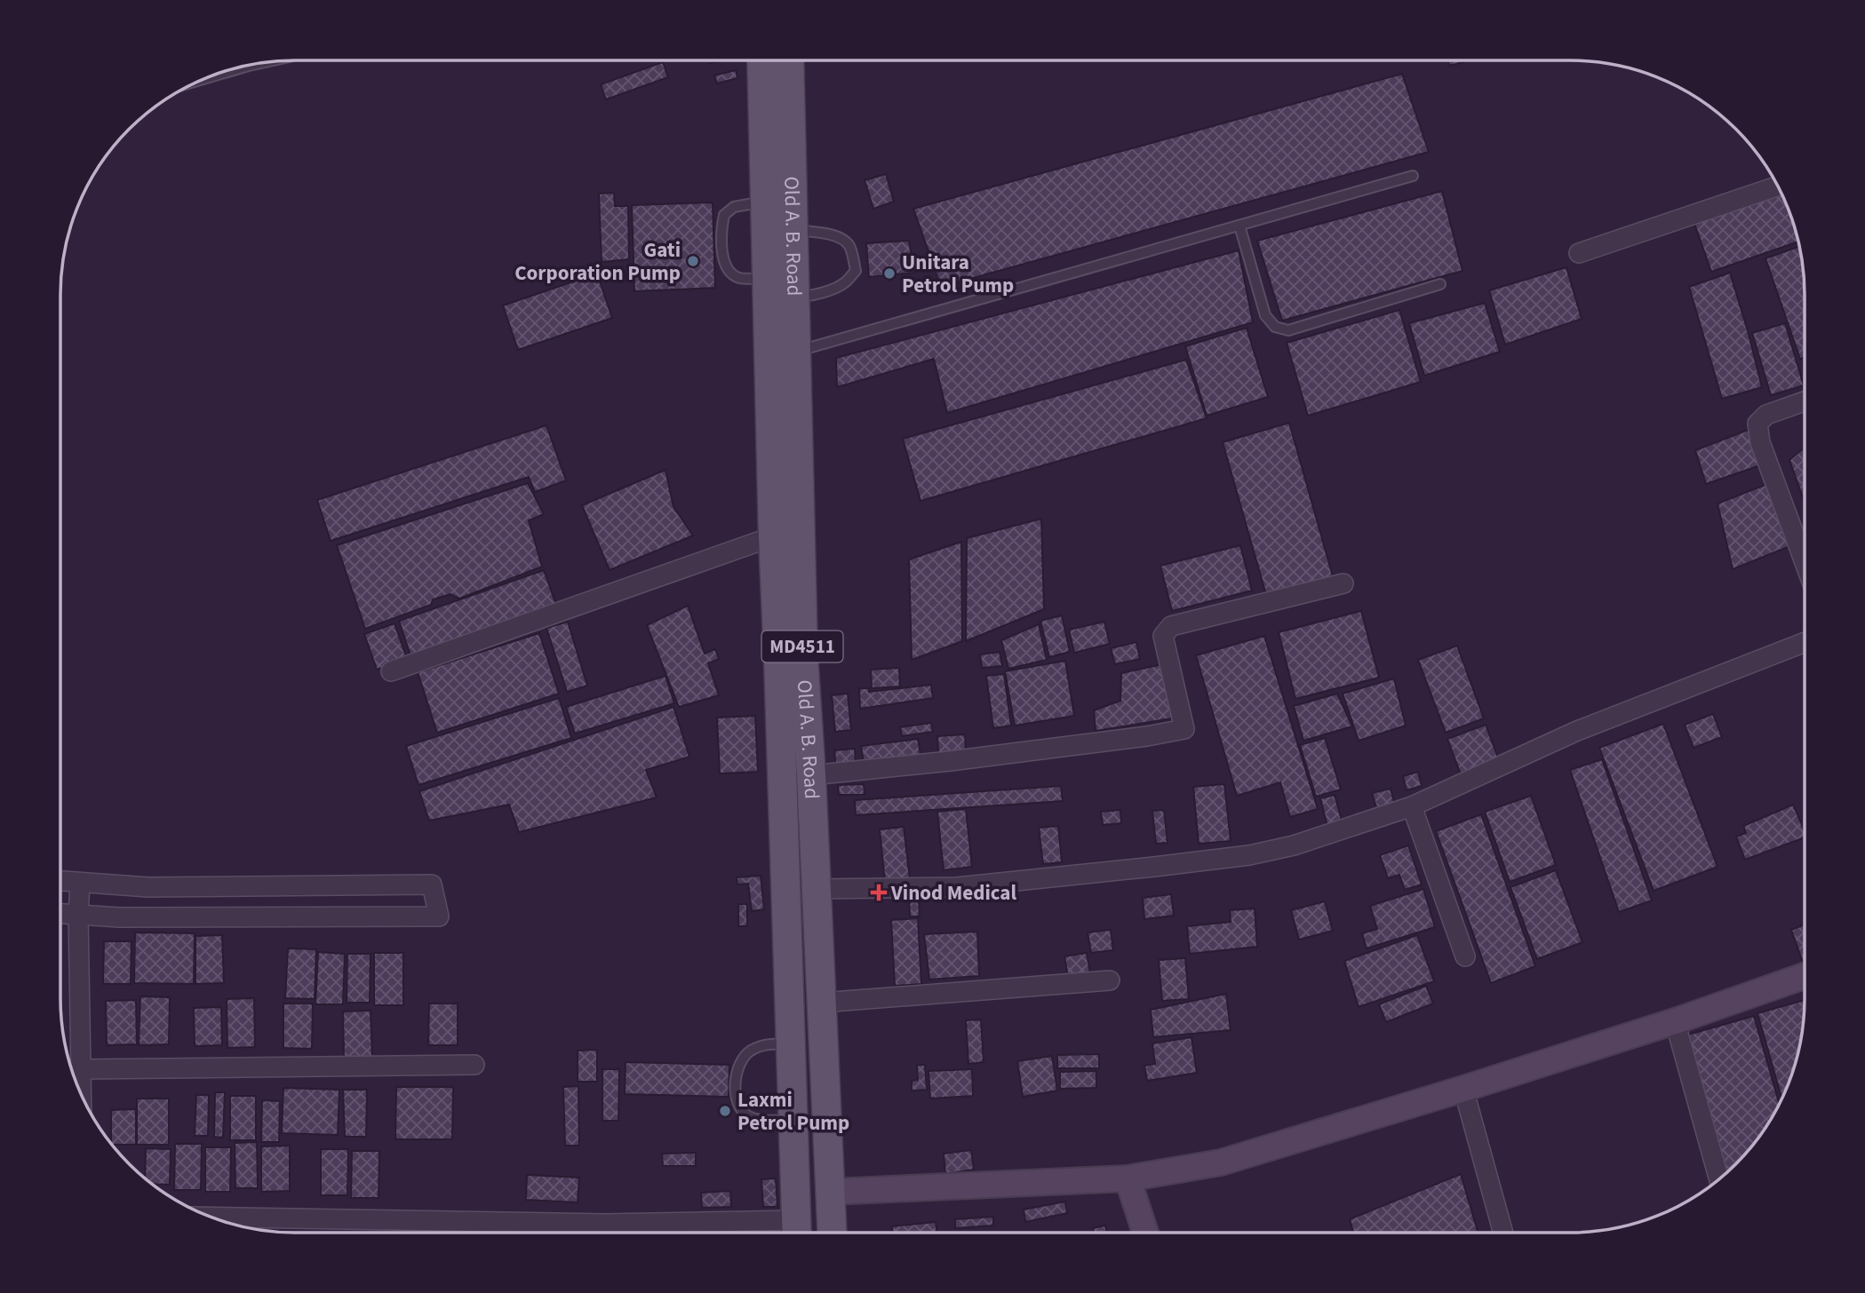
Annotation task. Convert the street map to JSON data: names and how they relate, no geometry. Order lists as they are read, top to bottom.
{
  "streets": {
    "main road": ["Old A. B. Road", "MD4511"]
  },
  "places": {
    "other": ["Gati Corporation Pump", "Unitara Petrol Pump", "Laxmi Petrol Pump"],
    "health": ["Vinod Medical"]
  }
}
